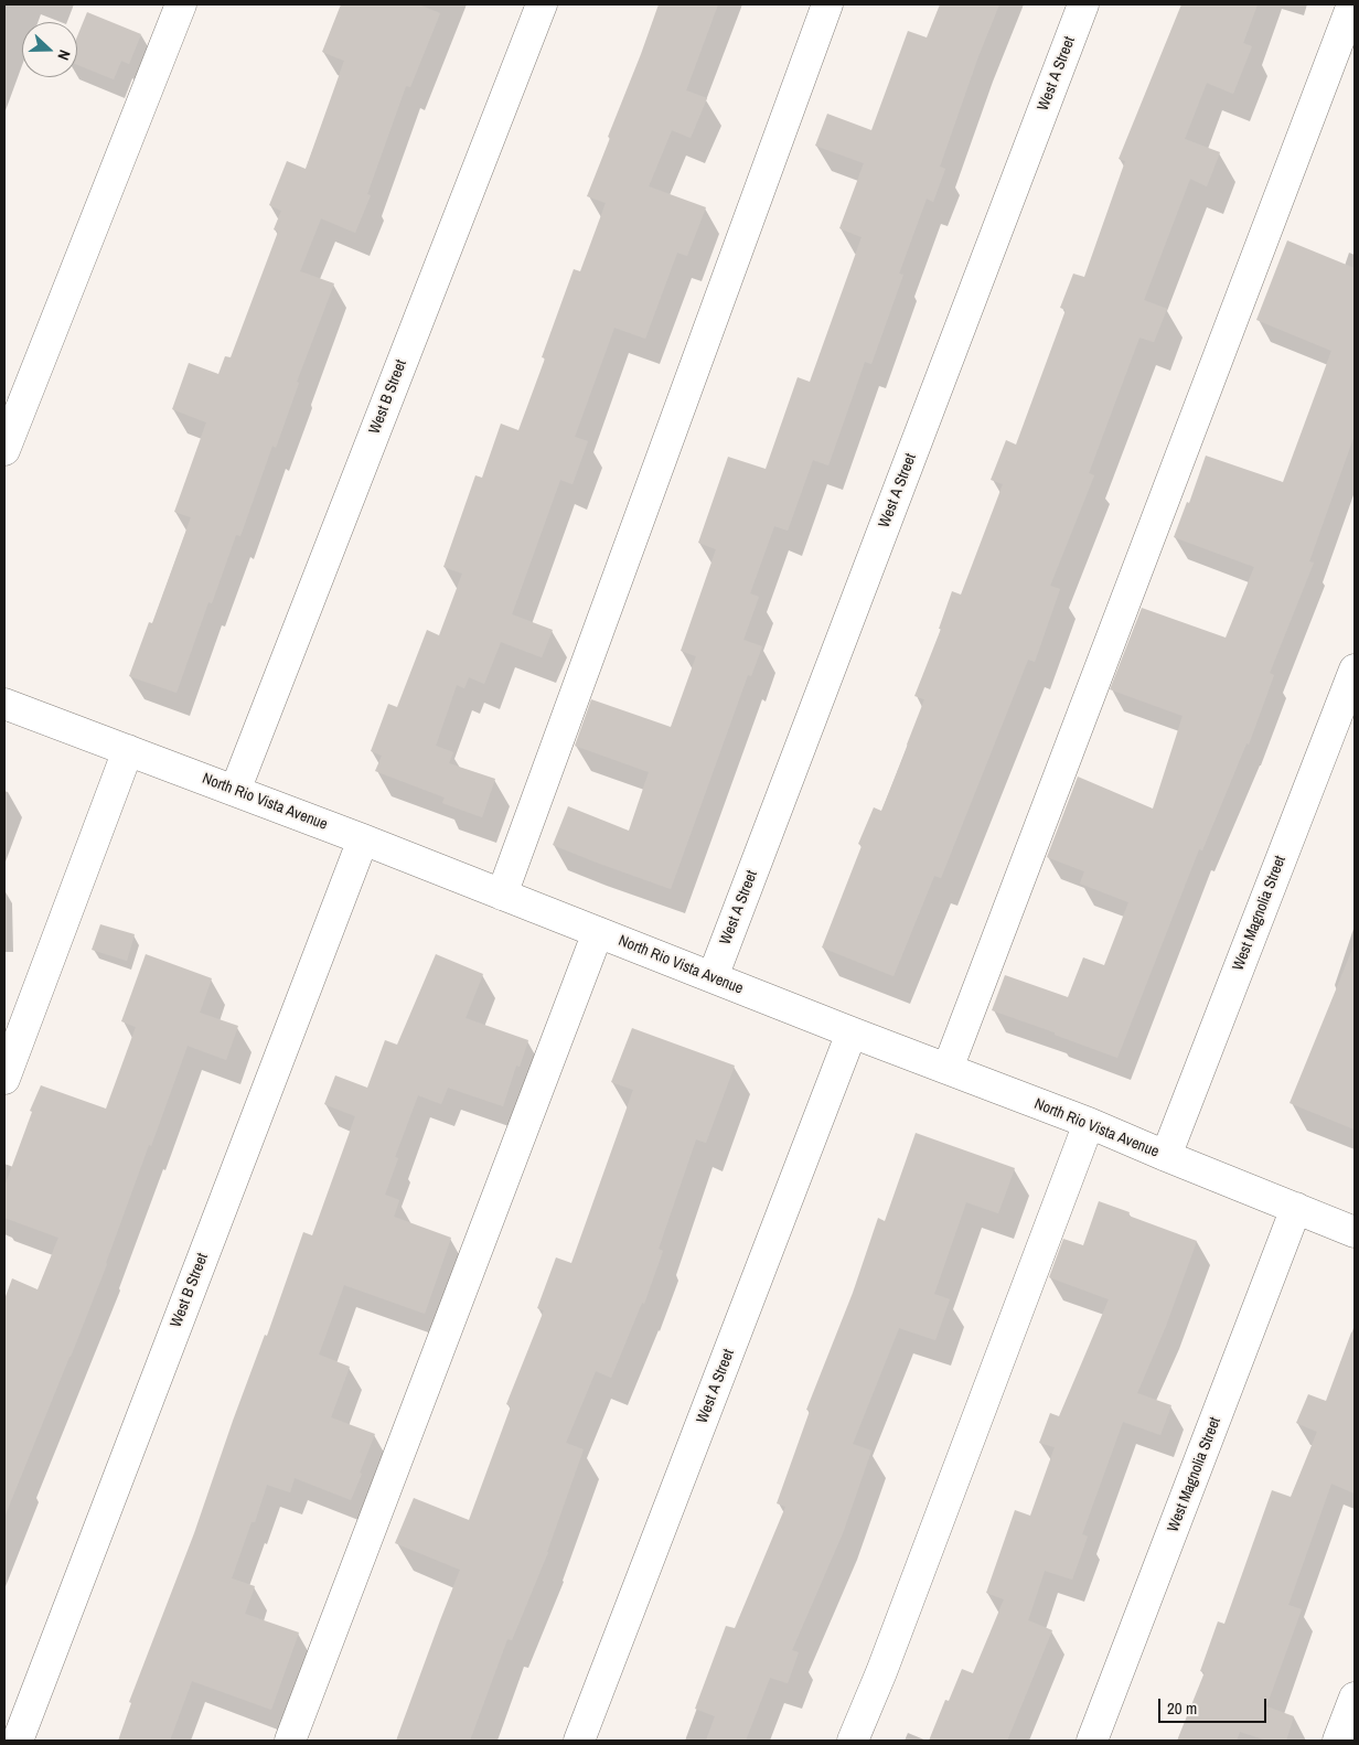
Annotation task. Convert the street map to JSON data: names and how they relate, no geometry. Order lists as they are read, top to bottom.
{
  "streets": {
    "street": [
      "West A Street",
      "West B Street",
      "North Rio Vista Avenue",
      "West Magnolia Street"
    ]
  },
  "crossings": [
    ["West A Street", "North Rio Vista Avenue"],
    ["West B Street", "North Rio Vista Avenue"],
    ["North Rio Vista Avenue", "West Magnolia Street"]
  ],
  "scale_bar": "20 m",
  "north": "right"
}
